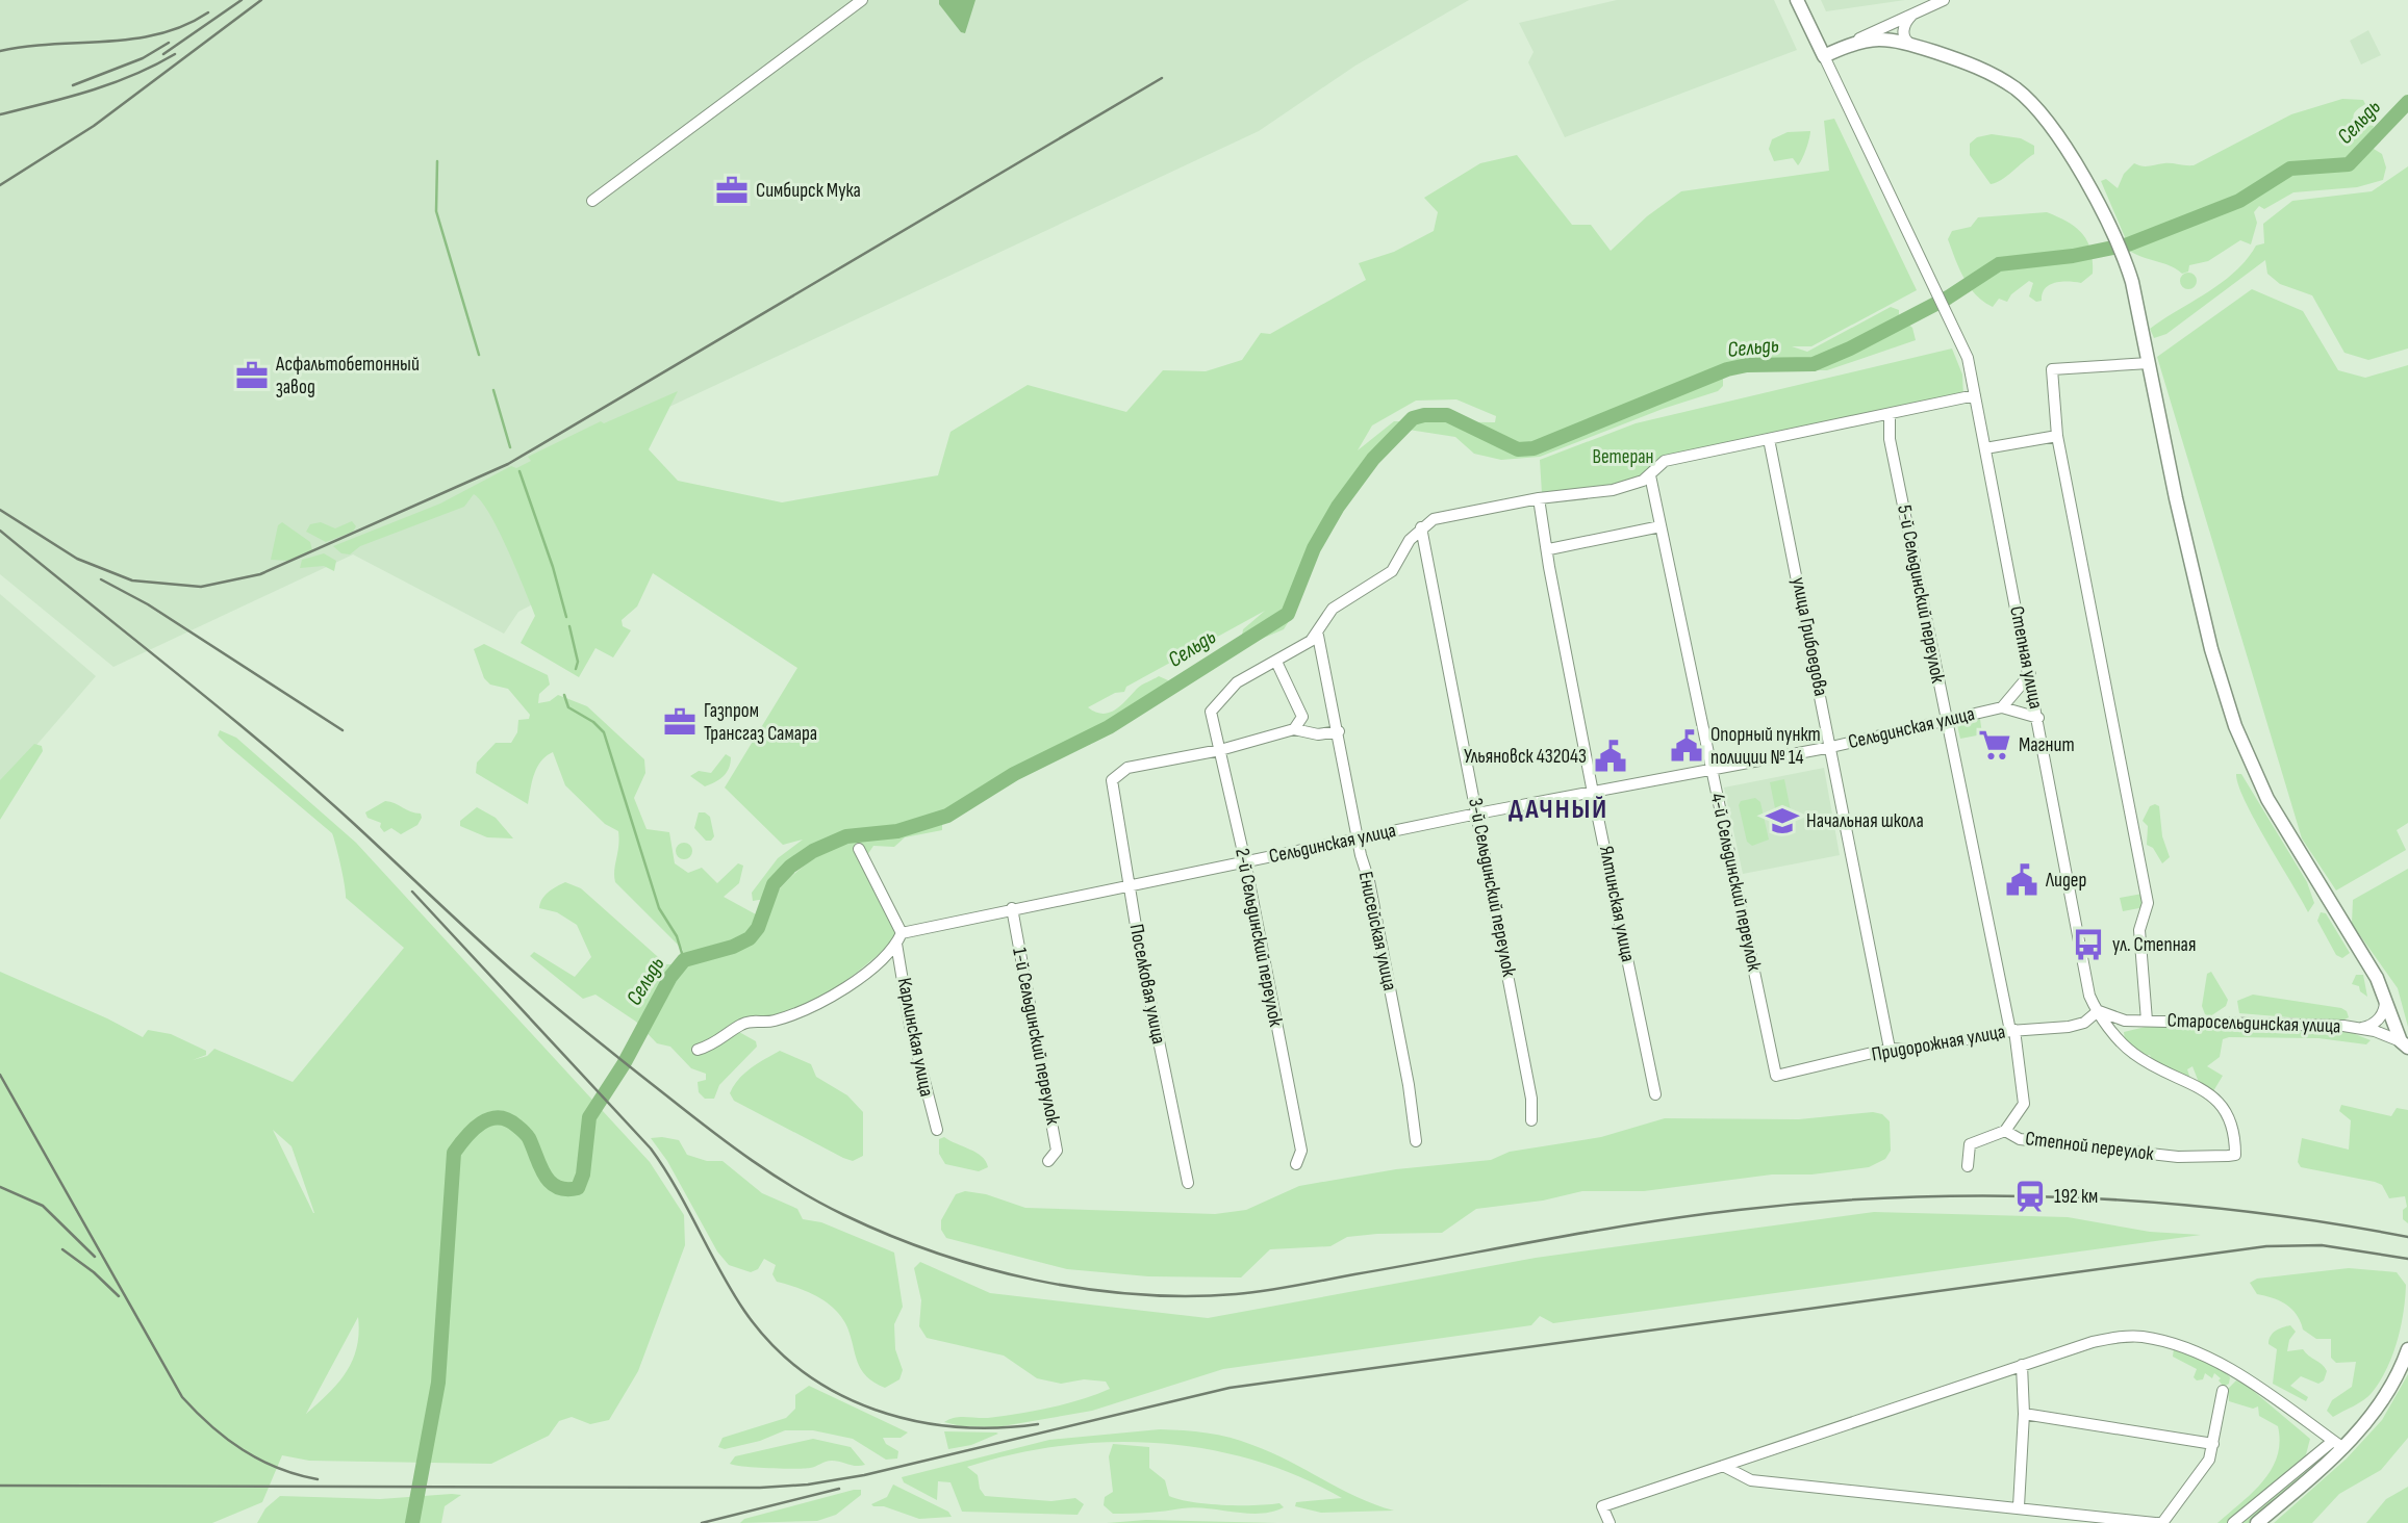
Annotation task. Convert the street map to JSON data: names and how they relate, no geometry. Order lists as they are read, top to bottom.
{
  "streets": {
    "street": [
      "5-й Сельдинский переулок",
      "улица Грибоедова",
      "Степная улица",
      "Сельдинская улица",
      "4-й Сельдинский переулок",
      "3-й Сельдинский переулок",
      "Ялтинская улица",
      "Енисейская улица",
      "2-й Сельдинский переулок",
      "Поселковая улица",
      "Старосельдинская улица",
      "1-й Сельдинский переулок",
      "Карлинская улица",
      "Придорожная улица",
      "Степной переулок"
    ]
  },
  "crossings": [
    ["5-й Сельдинский переулок", "Сельдинская улица"],
    ["5-й Сельдинский переулок", "Придорожная улица"],
    ["5-й Сельдинский переулок", "Степной переулок"],
    ["улица Грибоедова", "Сельдинская улица"],
    ["улица Грибоедова", "Придорожная улица"],
    ["Степная улица", "Сельдинская улица"],
    ["Степная улица", "Старосельдинская улица"],
    ["Степная улица", "Придорожная улица"],
    ["Степная улица", "Степной переулок"],
    ["Сельдинская улица", "4-й Сельдинский переулок"],
    ["Сельдинская улица", "3-й Сельдинский переулок"],
    ["Сельдинская улица", "Ялтинская улица"],
    ["Сельдинская улица", "Енисейская улица"],
    ["Сельдинская улица", "2-й Сельдинский переулок"],
    ["Сельдинская улица", "Поселковая улица"],
    ["Сельдинская улица", "1-й Сельдинский переулок"],
    ["4-й Сельдинский переулок", "Придорожная улица"],
    ["2-й Сельдинский переулок", "Поселковая улица"],
    ["Старосельдинская улица", "Придорожная улица"]
  ],
  "districts": ["ДАЧНЫЙ"],
  "water": ["Сельдь"],
  "parks": ["Ветеран"],
  "places": {
    "office": ["Симбирск Мука", "Асфальтобетонный завод", "Газпром Трансгаз Самара"],
    "supermarket": ["Магнит"],
    "public building": ["Опорный пункт полиции № 14", "Ульяновск 432043", "Лидер"],
    "school or university": ["Начальная школа"],
    "bus stop": ["ул. Степная"],
    "station": ["192 км"]
  }
}
